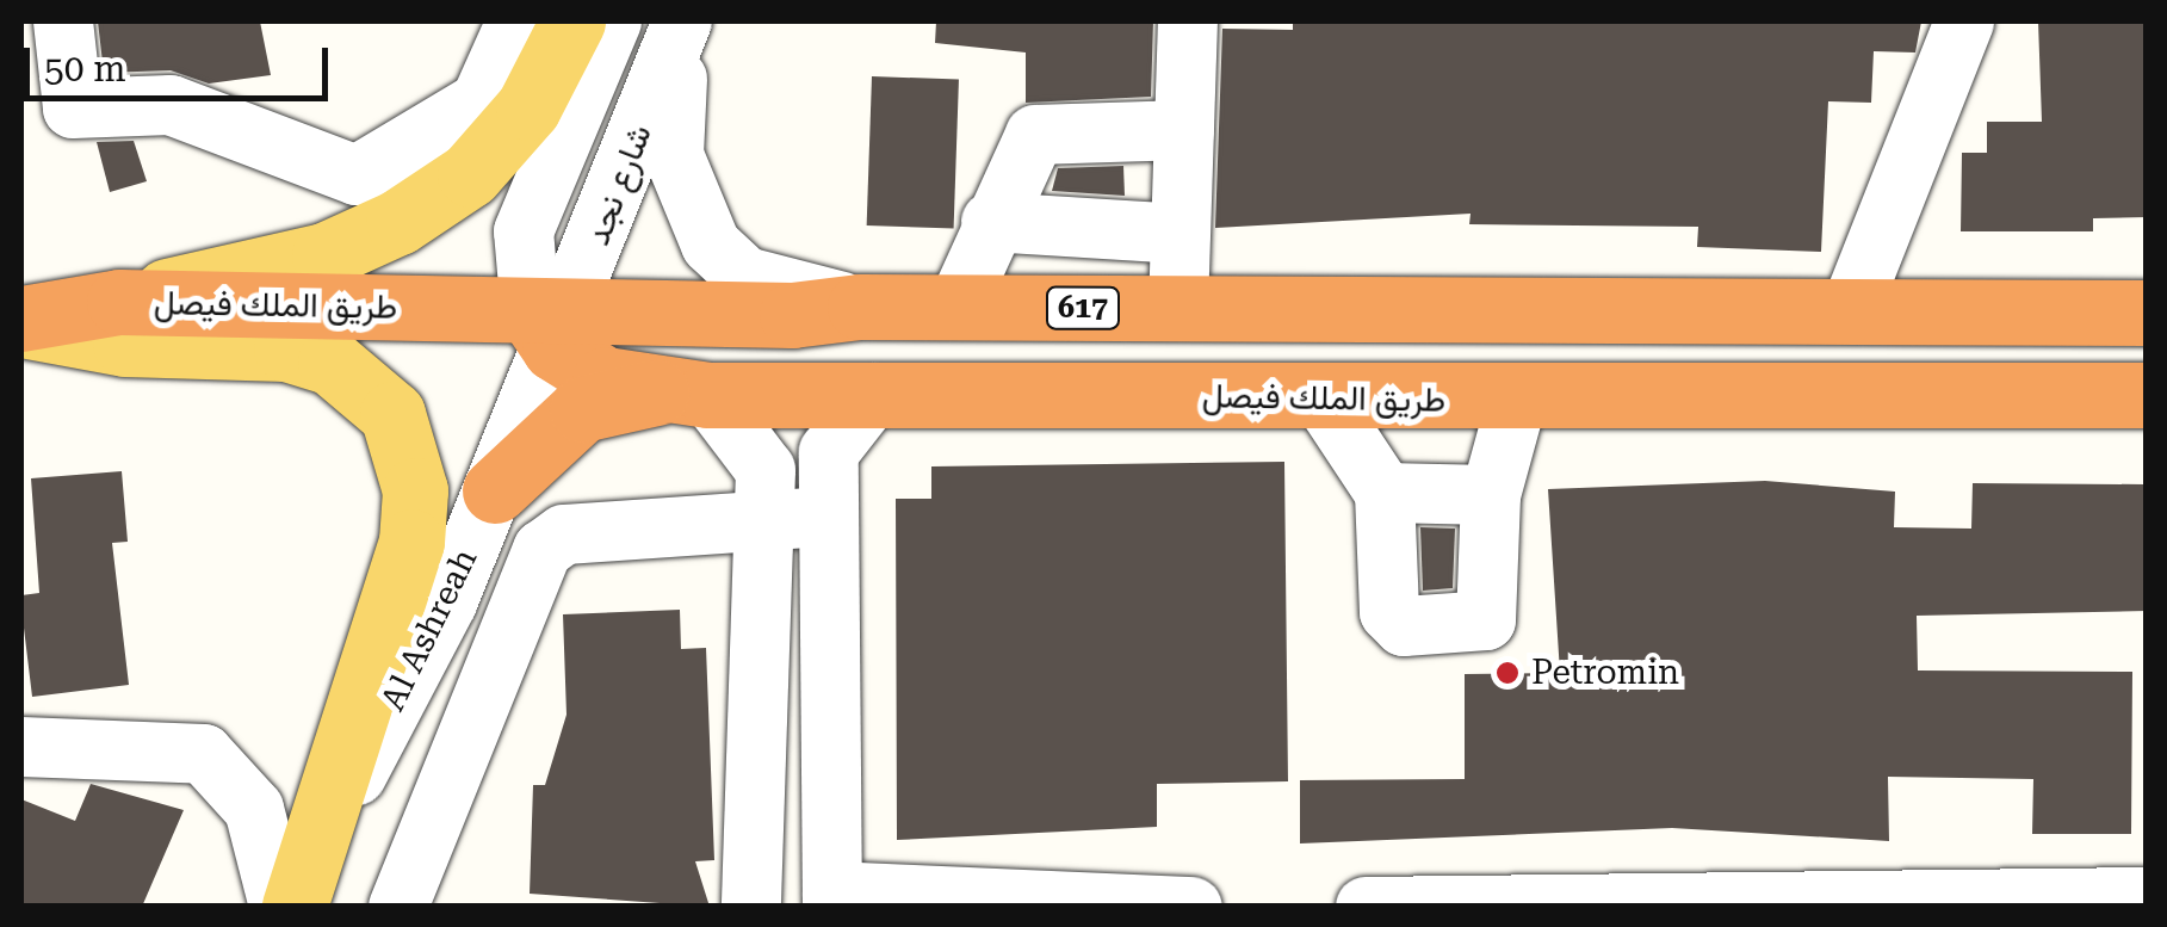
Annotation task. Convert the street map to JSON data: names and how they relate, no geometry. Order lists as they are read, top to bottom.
{
  "streets": {
    "highway": ["طريق الملك فيصل", "617"],
    "main road": ["Al Ashreah"],
    "street": ["شارع نجد"]
  },
  "crossings": [
    ["شارع نجد", "طريق الملك فيصل"],
    ["شارع نجد", "Al Ashreah"],
    ["طريق الملك فيصل", "Al Ashreah"]
  ],
  "places": ["Petromin"],
  "scale_bar": "50 m"
}
